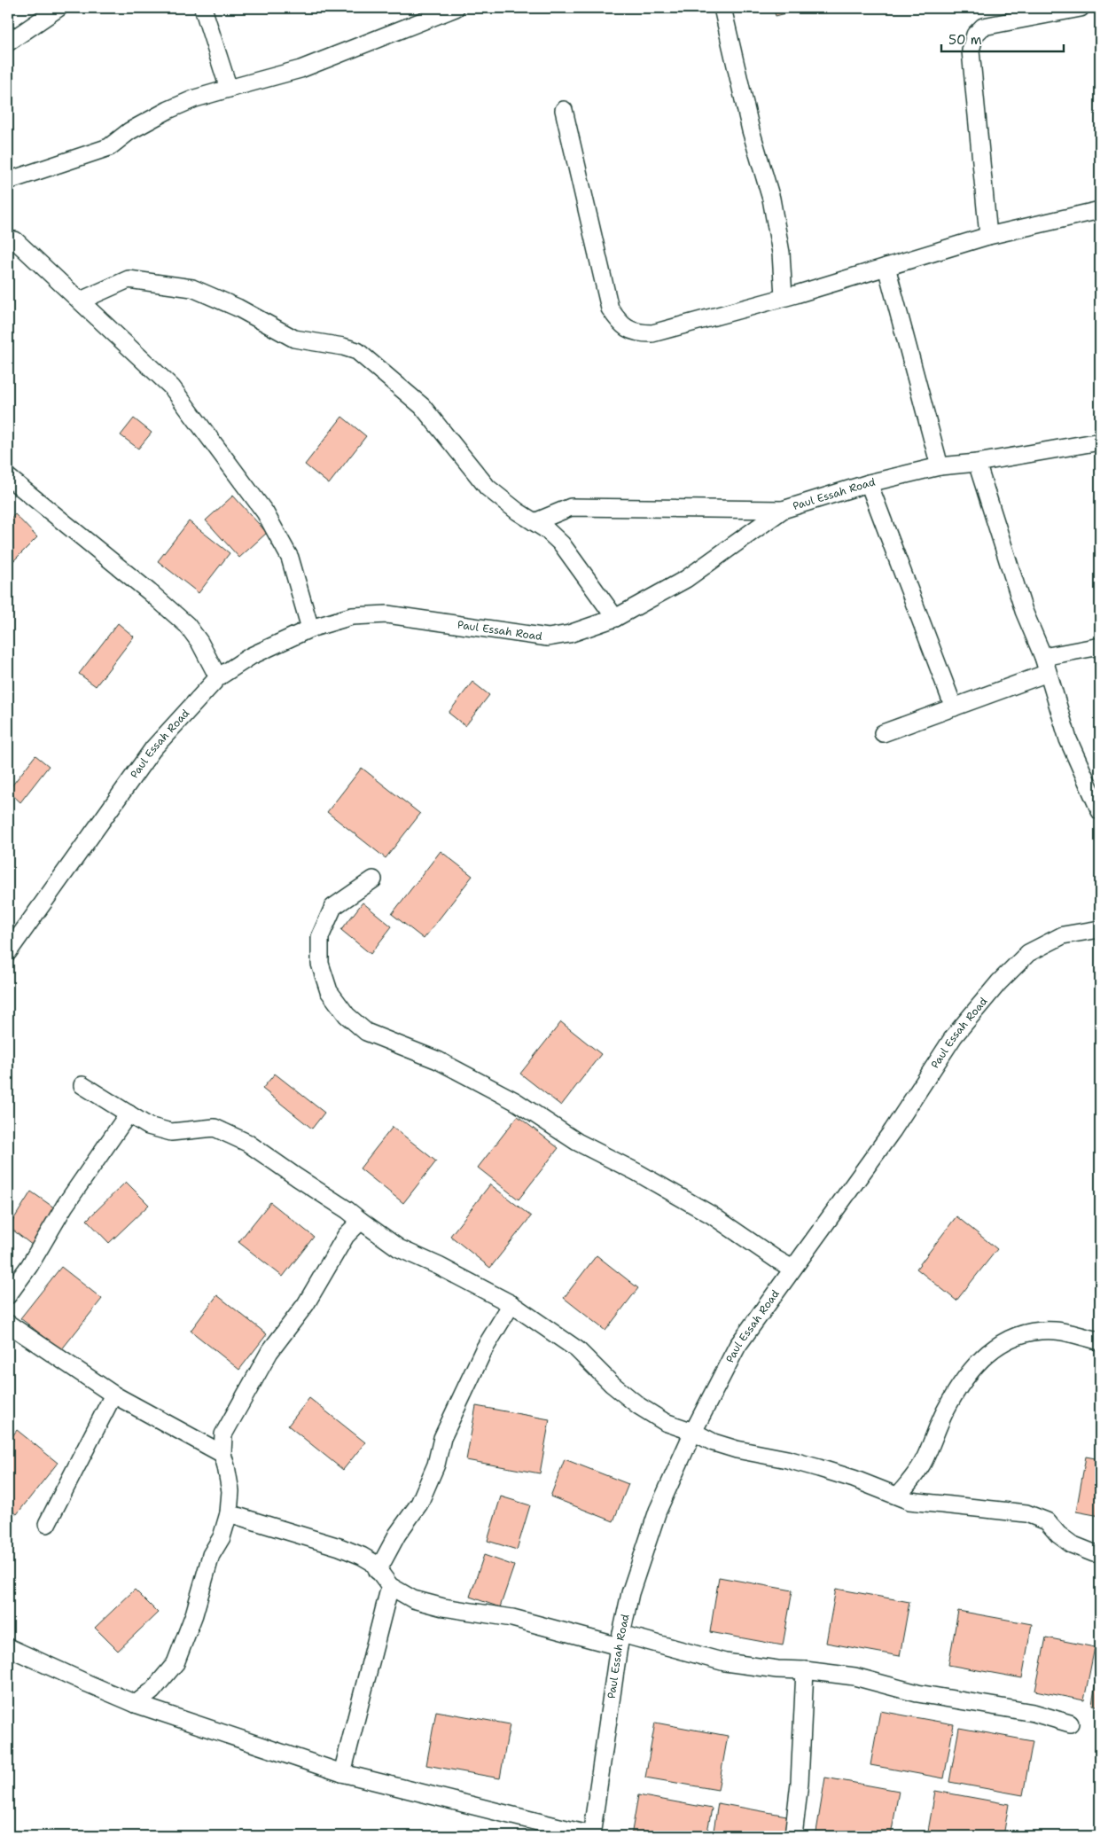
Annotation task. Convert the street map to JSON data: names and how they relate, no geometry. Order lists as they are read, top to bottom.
{
  "streets": {
    "street": ["Paul Essah Road"]
  },
  "scale_bar": "50 m"
}
